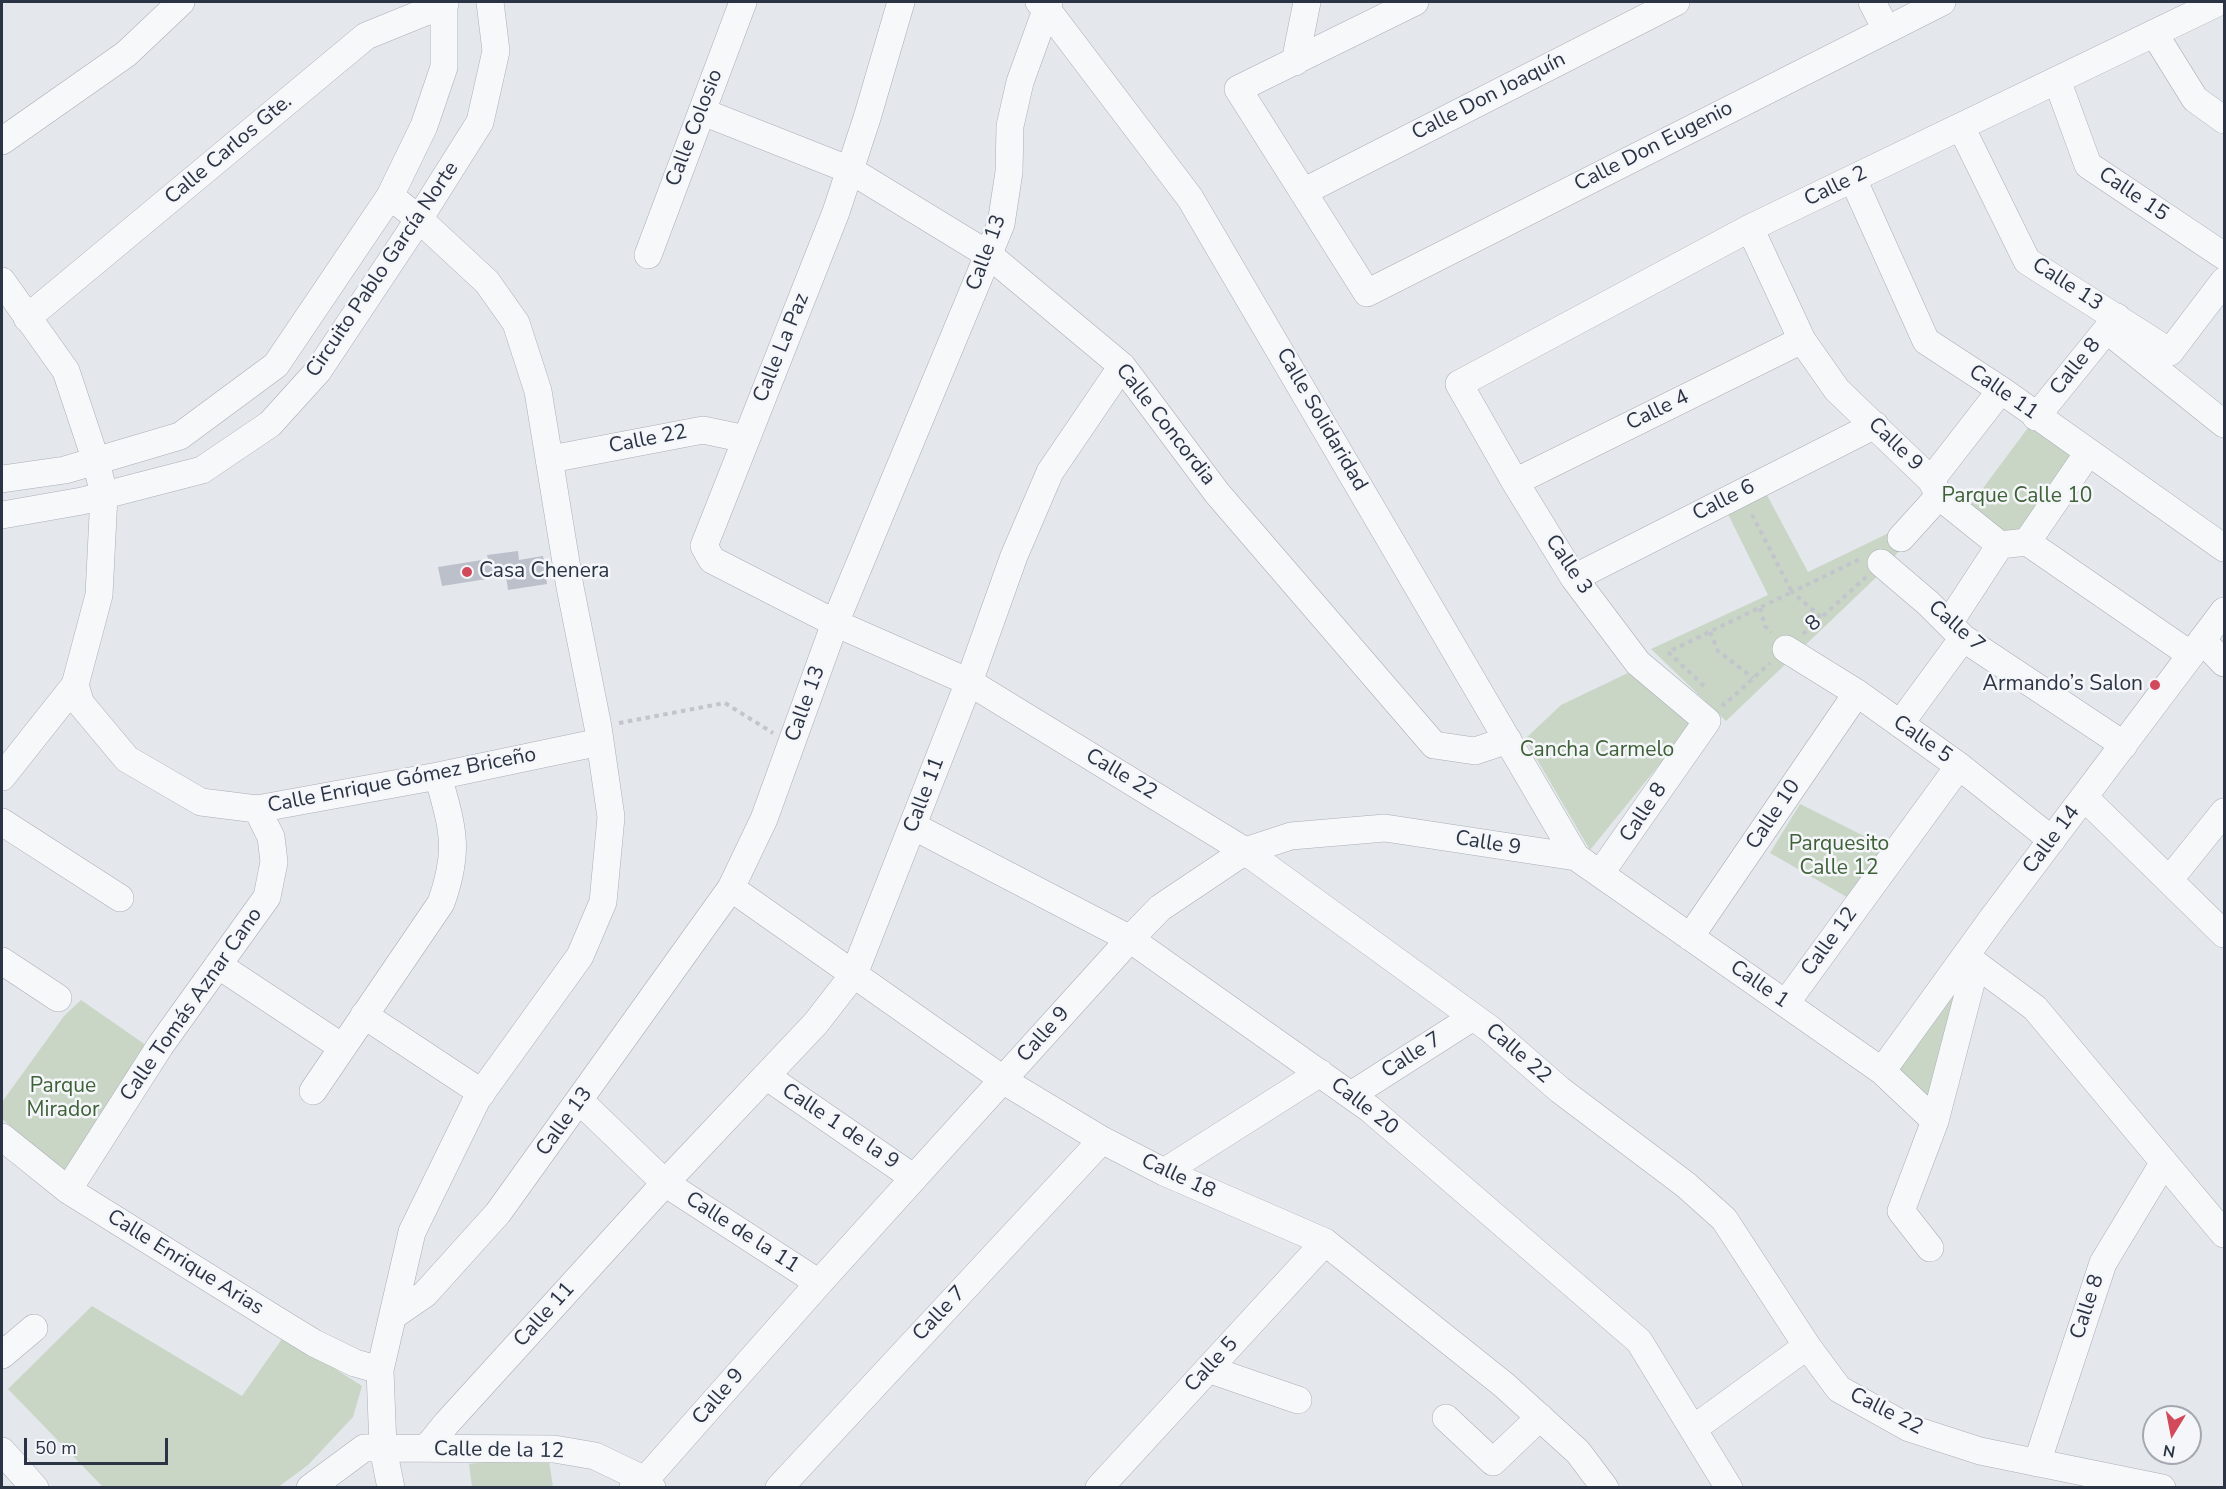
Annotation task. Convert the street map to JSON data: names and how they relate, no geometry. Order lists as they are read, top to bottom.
{
  "streets": {
    "street": [
      "Calle Don Joaquín",
      "Calle Colosio",
      "Calle Don Eugenio",
      "Calle Carlos Gte.",
      "Calle 2",
      "Calle 15",
      "Calle 13",
      "Circuito Pablo García Norte",
      "Calle La Paz",
      "Calle 8",
      "Calle 11",
      "Calle 4",
      "Calle Solidaridad",
      "Calle Concordia",
      "Calle 22",
      "Calle 9",
      "Calle 6",
      "Calle 3",
      "Calle 7",
      "Calle 5",
      "Calle Enrique Gómez Briceño",
      "Calle 10",
      "Calle 14",
      "Calle 12",
      "Calle 1",
      "Calle Tomás Aznar Cano",
      "Calle 20",
      "Calle 1 de la 9",
      "Calle 18",
      "Calle de la 11",
      "Calle Enrique Arias",
      "Calle de la 12"
    ],
    "path": ["8"]
  },
  "crossings": [
    ["Calle Don Joaquín", "Calle Don Eugenio"],
    ["Calle Colosio", "Calle Concordia"],
    ["Calle Carlos Gte.", "Circuito Pablo García Norte"],
    ["Calle 2", "Calle 15"],
    ["Calle 2", "Calle 13"],
    ["Calle 2", "Calle 11"],
    ["Calle 2", "Calle 9"],
    ["Calle 2", "Calle 3"],
    ["Calle 13", "Calle La Paz"],
    ["Calle 13", "Calle 8"],
    ["Calle 13", "Calle Solidaridad"],
    ["Calle 13", "Calle Concordia"],
    ["Calle 13", "Calle 22"],
    ["Calle 13", "Calle 18"],
    ["Calle La Paz", "Calle Concordia"],
    ["Calle La Paz", "Calle 22"],
    ["Calle 8", "Calle 11"],
    ["Calle 8", "Calle 22"],
    ["Calle 8", "Calle 3"],
    ["Calle 8", "8"],
    ["Calle 8", "Calle 1"],
    ["Calle 11", "Calle Concordia"],
    ["Calle 11", "Calle 22"],
    ["Calle 11", "Calle 20"],
    ["Calle 11", "Calle 1 de la 9"],
    ["Calle 11", "Calle 18"],
    ["Calle 11", "Calle de la 11"],
    ["Calle 11", "Calle de la 12"],
    ["Calle 4", "Calle 9"],
    ["Calle 4", "Calle 3"],
    ["Calle Solidaridad", "Calle Concordia"],
    ["Calle Solidaridad", "Calle 9"],
    ["Calle Solidaridad", "Calle 1"],
    ["Calle 22", "Calle 9"],
    ["Calle 22", "Calle 7"],
    ["Calle 9", "Calle 6"],
    ["Calle 9", "Calle 1"],
    ["Calle 9", "Calle 20"],
    ["Calle 9", "Calle 1 de la 9"],
    ["Calle 9", "Calle 18"],
    ["Calle 9", "Calle de la 11"],
    ["Calle 9", "Calle de la 12"],
    ["Calle 6", "Calle 3"],
    ["Calle 3", "8"],
    ["8", "Calle 7"],
    ["8", "Calle 5"],
    ["Calle 7", "Calle 14"],
    ["Calle 7", "Calle 20"],
    ["Calle 7", "Calle 18"],
    ["Calle 5", "Calle 10"],
    ["Calle 5", "Calle 14"],
    ["Calle 5", "Calle 12"],
    ["Calle 5", "Calle 18"],
    ["Calle Enrique Gómez Briceño", "Calle Tomás Aznar Cano"],
    ["Calle 10", "Calle 1"],
    ["Calle 14", "Calle 1"],
    ["Calle 12", "Calle 1"],
    ["Calle Tomás Aznar Cano", "Calle Enrique Arias"]
  ],
  "parks": [
    "Parque Calle 10",
    "Cancha Carmelo",
    "Parquesito Calle 12",
    "Parque Mirador"
  ],
  "places": ["Casa Chenera", "Armando’s Salon"],
  "scale_bar": "50 m",
  "north": "bottom"
}
